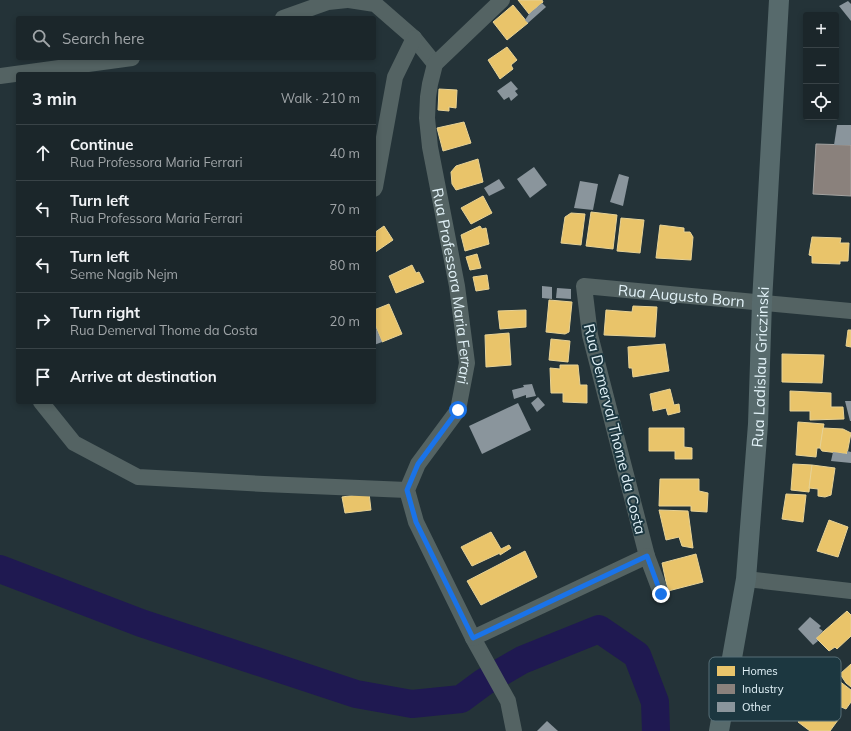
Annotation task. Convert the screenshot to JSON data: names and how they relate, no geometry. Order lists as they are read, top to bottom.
{
  "streets": {
    "main road": ["Rua Ladislau Griczinski"],
    "street": ["Rua Professora Maria Ferrari", "Rua Augusto Born", "Rua Demerval Thome da Costa"]
  },
  "crossings": [
    ["Rua Augusto Born", "Rua Ladislau Griczinski"],
    ["Rua Augusto Born", "Rua Demerval Thome da Costa"]
  ],
  "legend": ["Homes", "Industry", "Other"],
  "page": {
    "map_buttons": ["+", "−"],
    "search": "Search here",
    "heading": ["3 min", "Walk · 210 m"],
    "list": [
      ["Continue", "Rua Professora Maria Ferrari", "40 m"],
      ["Turn left", "Rua Professora Maria Ferrari", "70 m"],
      ["Turn left", "Seme Nagib Nejm", "80 m"],
      ["Turn right", "Rua Demerval Thome da Costa", "20 m"],
      "Arrive at destination"
    ]
  }
}
